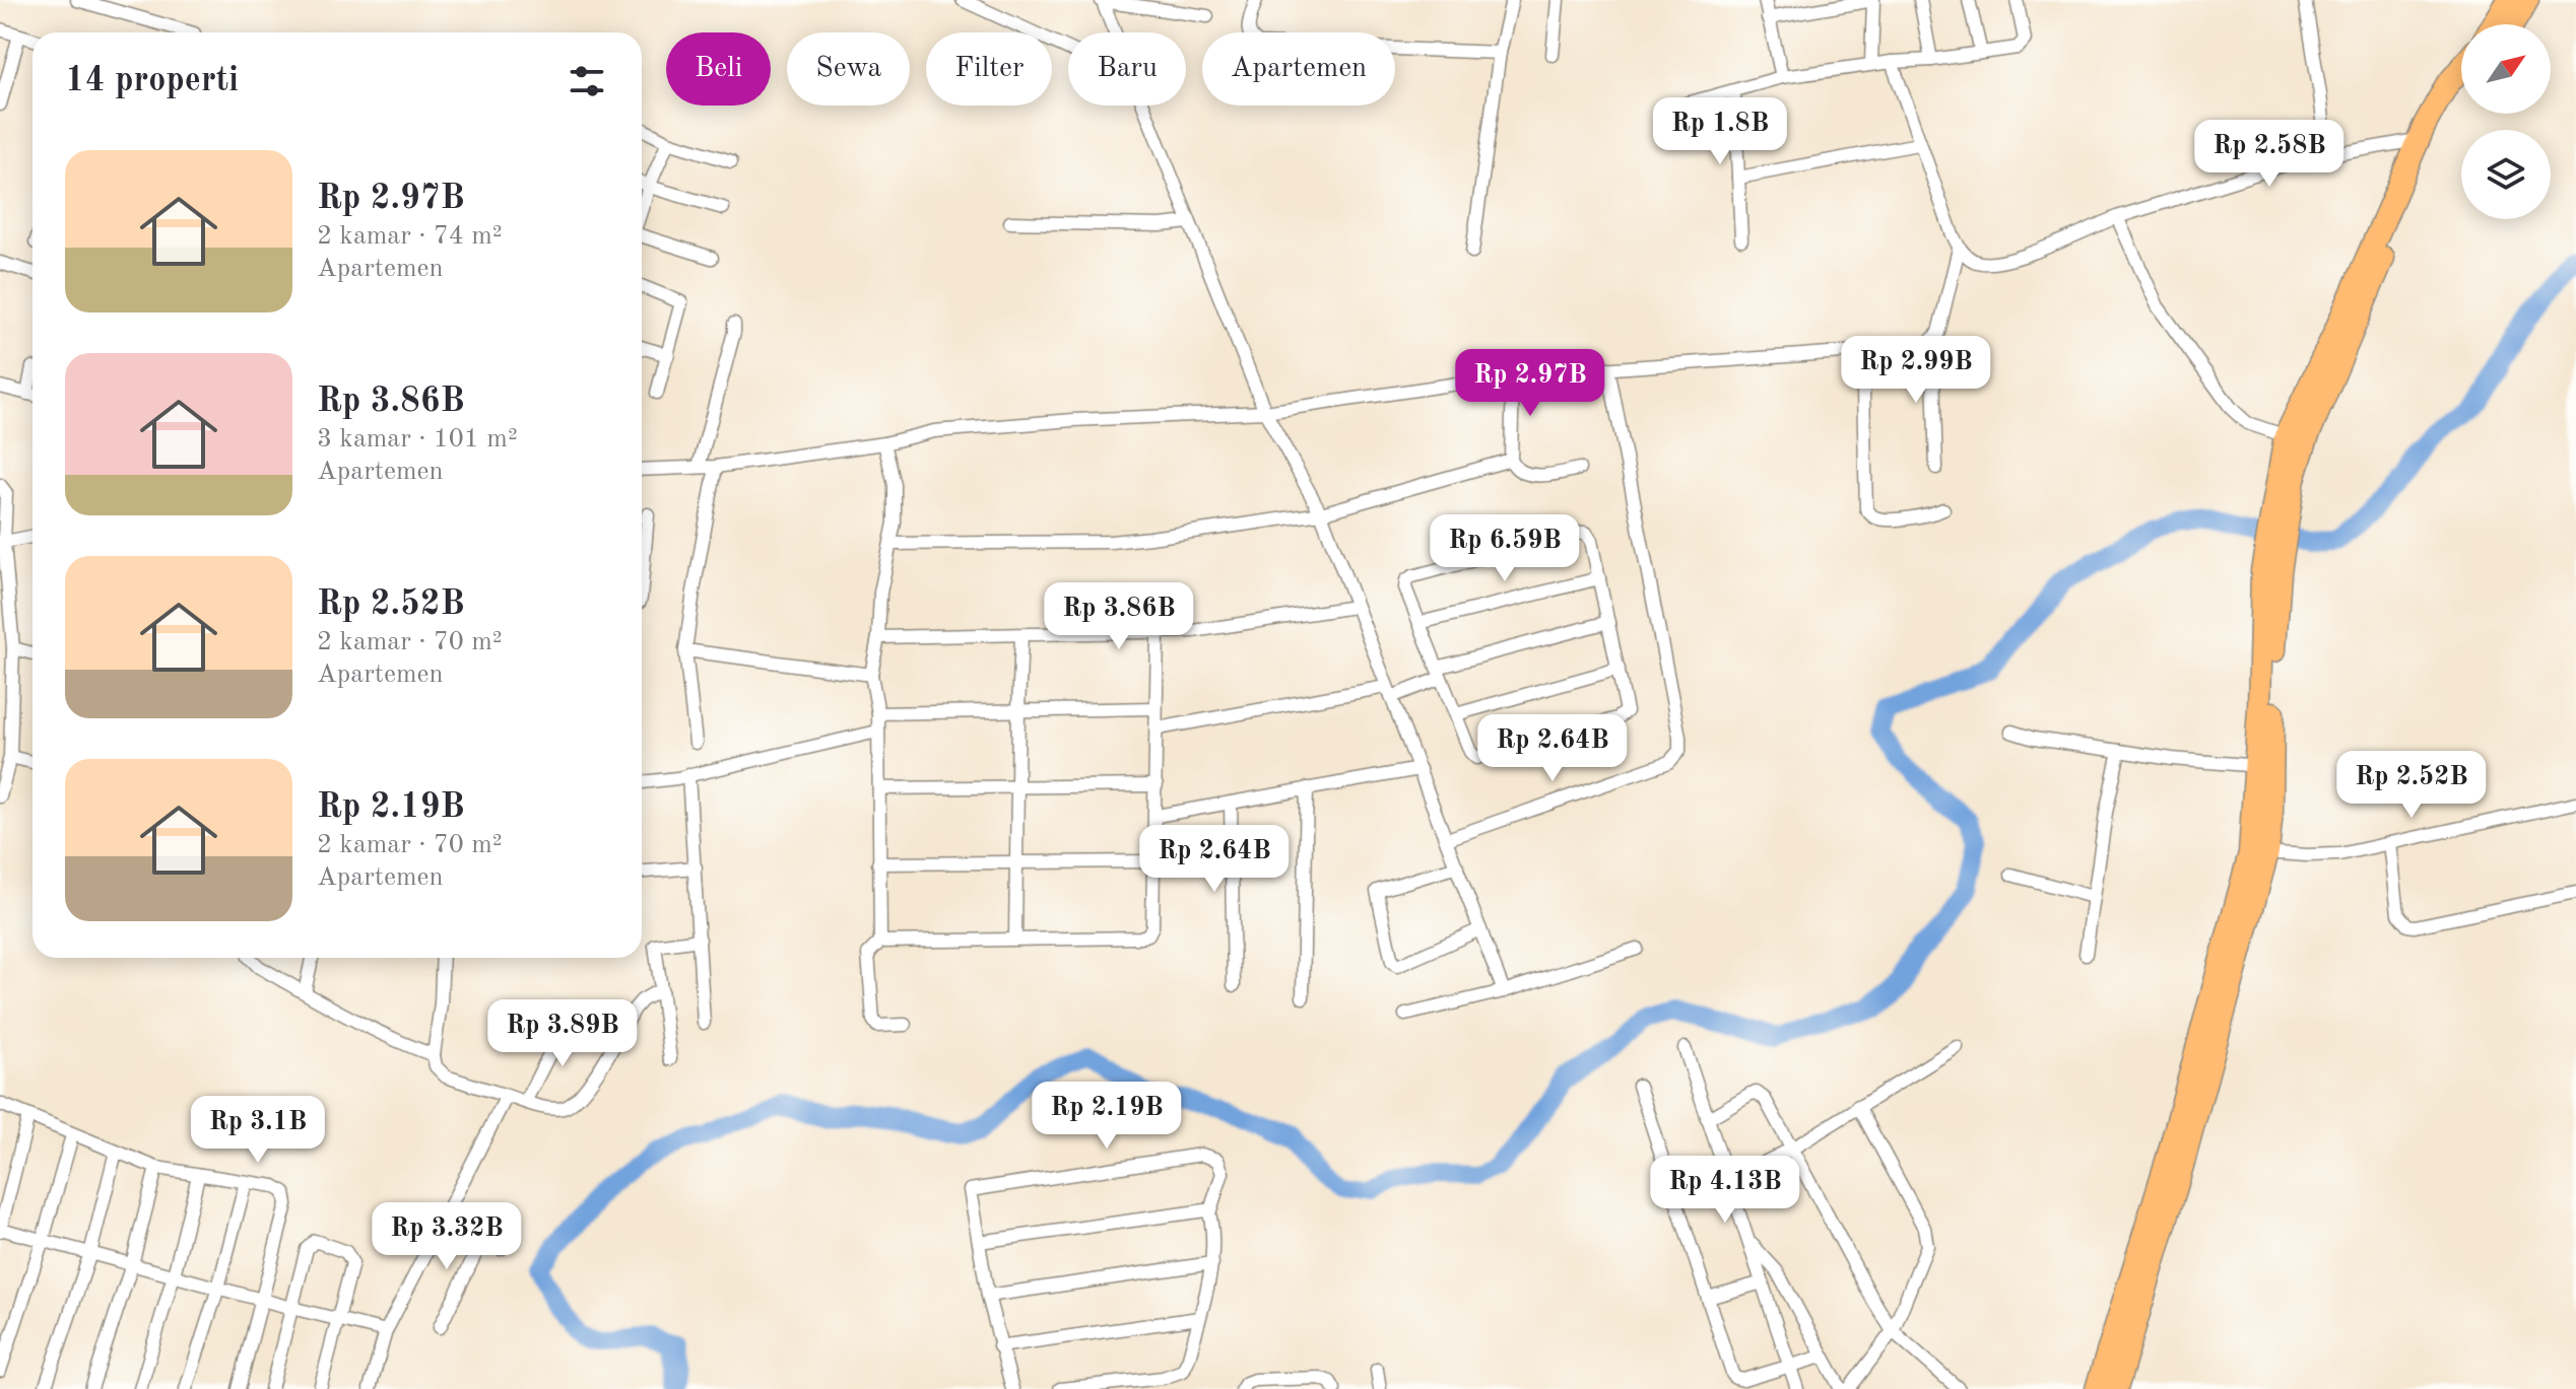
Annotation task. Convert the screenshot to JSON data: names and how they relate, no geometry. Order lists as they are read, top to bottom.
{
  "north": "top right",
  "page": {
    "chip": [
      "Beli",
      "Sewa",
      "Filter",
      "Baru",
      "Apartemen"
    ],
    "heading": "14 properti",
    "price": [
      "Rp 1.8B",
      "Rp 2.58B",
      "Rp 2.99B",
      "Rp 2.97B",
      "Rp 6.59B",
      "Rp 3.86B",
      "Rp 2.64B",
      "Rp 2.52B",
      "Rp 2.64B",
      "Rp 3.89B",
      "Rp 2.19B",
      "Rp 3.1B",
      "Rp 4.13B",
      "Rp 3.32B"
    ],
    "list": [
      {
        "name": "Rp 2.97B",
        "note": "2 kamar · 74 m² · Apartemen"
      },
      {
        "name": "Rp 3.86B",
        "note": "3 kamar · 101 m² · Apartemen"
      },
      {
        "name": "Rp 2.52B",
        "note": "2 kamar · 70 m² · Apartemen"
      },
      {
        "name": "Rp 2.19B",
        "note": "2 kamar · 70 m² · Apartemen"
      }
    ]
  }
}
